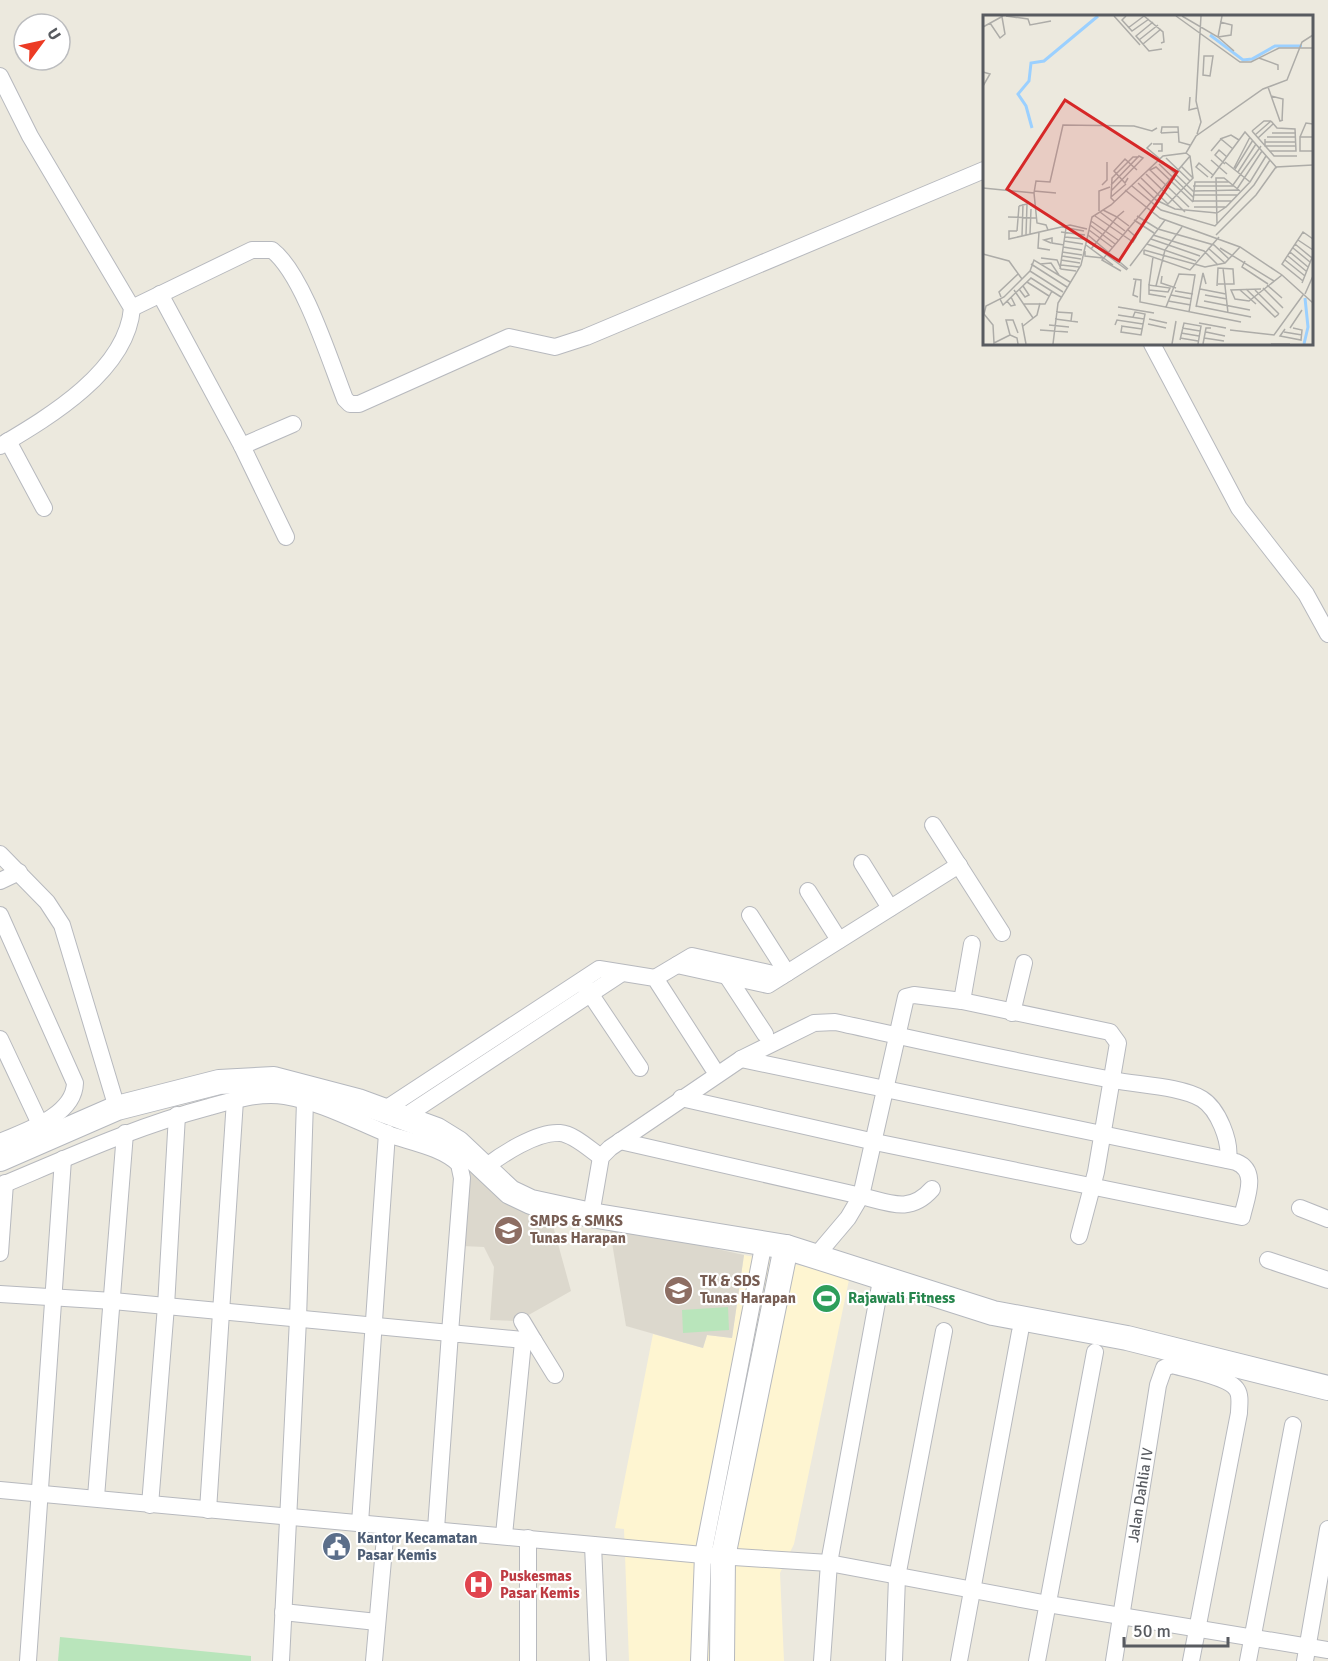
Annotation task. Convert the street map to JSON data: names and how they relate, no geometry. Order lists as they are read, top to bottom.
{
  "streets": {
    "street": ["Jalan Dahlia IV"]
  },
  "places": {
    "school or university": ["SMPS & SMKS Tunas Harapan", "TK & SDS Tunas Harapan"],
    "sports": ["Rajawali Fitness"],
    "public building": ["Kantor Kecamatan Pasar Kemis"],
    "hospital": ["Puskesmas Pasar Kemis"]
  },
  "scale_bar": "50 m",
  "north": "top right"
}
